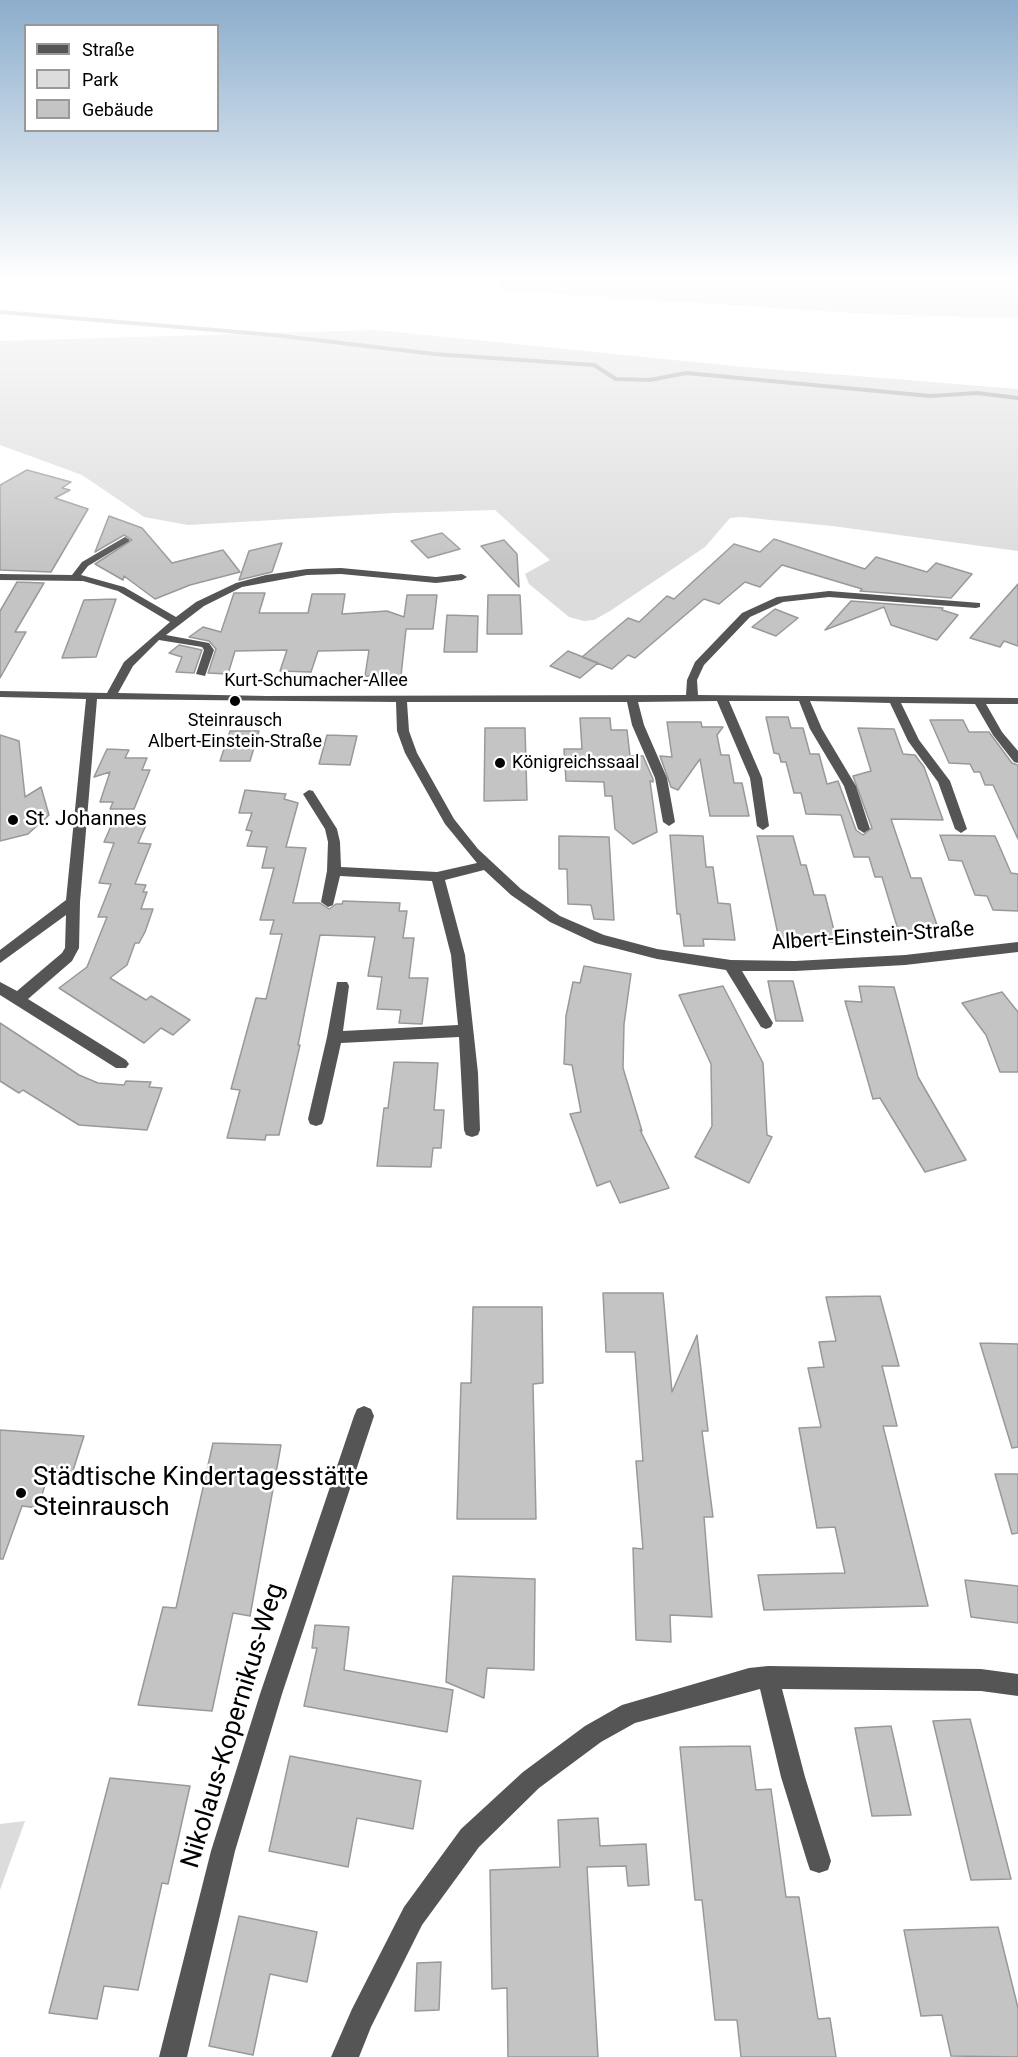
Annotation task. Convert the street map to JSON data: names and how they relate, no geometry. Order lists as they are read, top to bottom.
{
  "streets": {
    "street": ["Kurt-Schumacher-Allee", "Albert-Einstein-Straße", "Nikolaus-Kopernikus-Weg"]
  },
  "crossings": [
    ["Kurt-Schumacher-Allee", "Albert-Einstein-Straße"]
  ],
  "places": [
    "Steinrausch Albert-Einstein-Straße",
    "Königreichssaal",
    "St. Johannes",
    "Städtische Kindertagesstätte Steinrausch"
  ],
  "legend": ["Straße", "Park", "Gebäude"]
}
